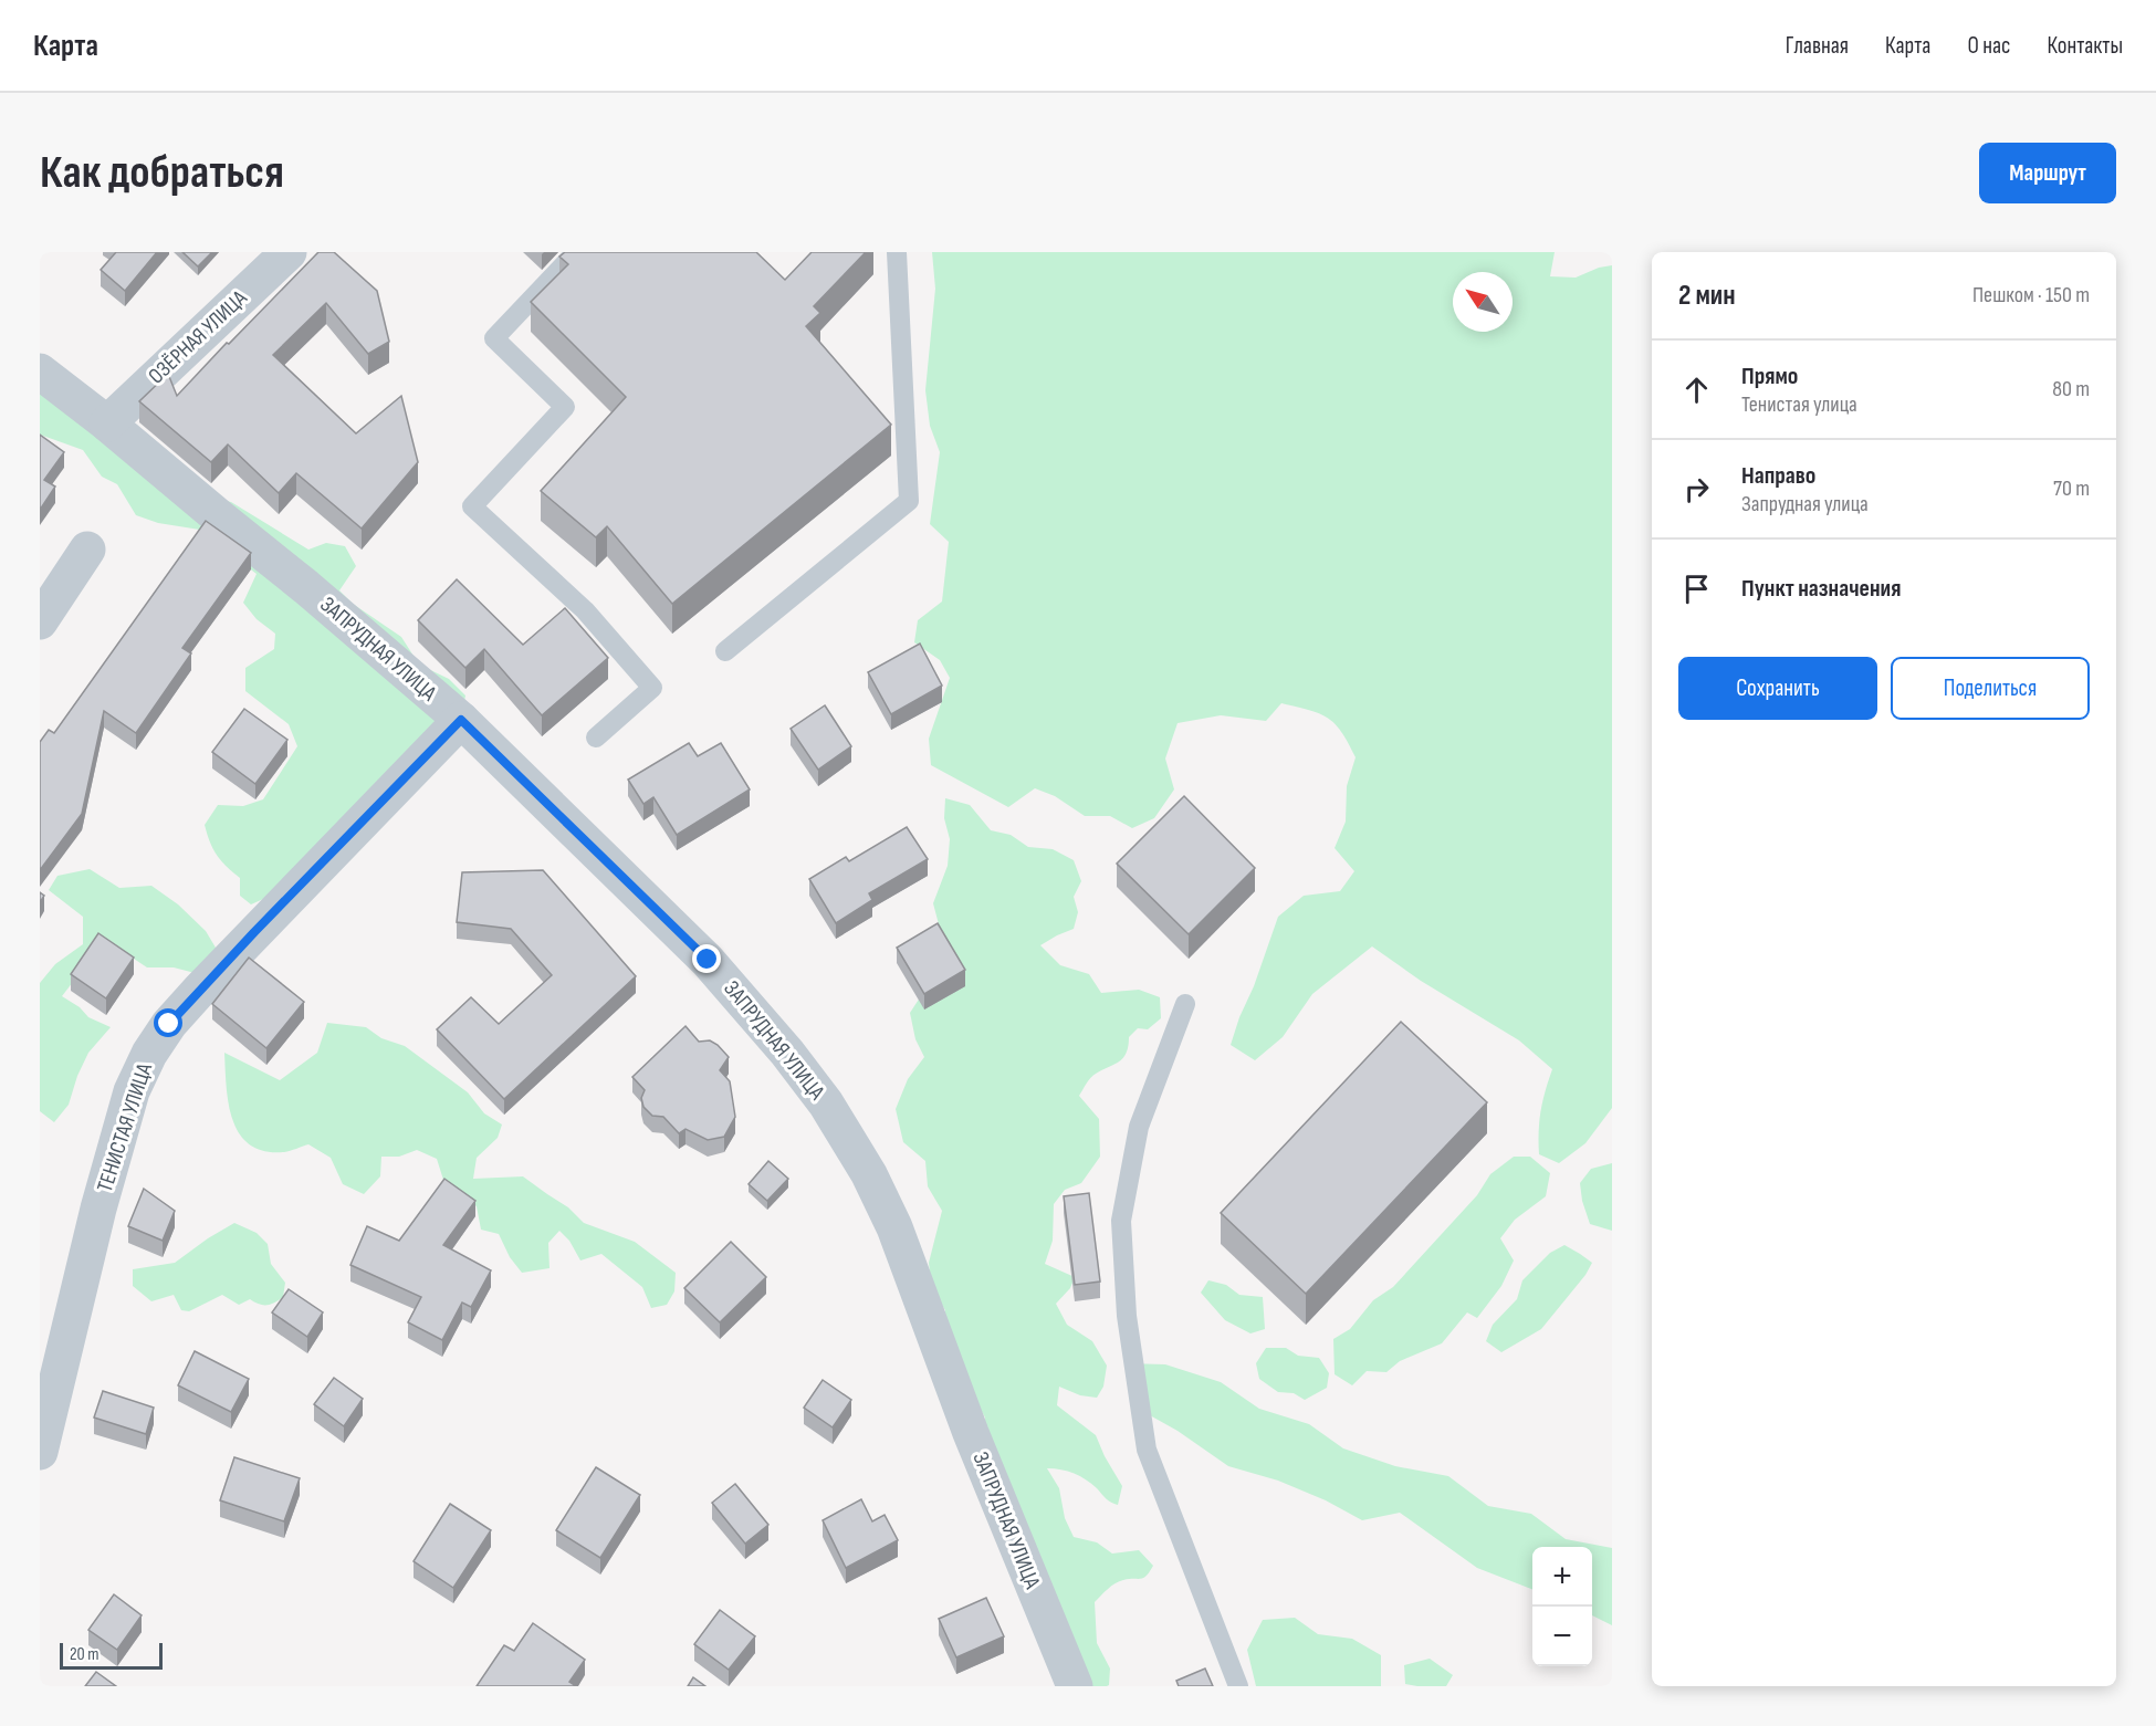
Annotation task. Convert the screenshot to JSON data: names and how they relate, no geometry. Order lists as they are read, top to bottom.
{
  "streets": {
    "street": ["ОЗЁРНАЯ УЛИЦА", "ЗАПРУДНАЯ УЛИЦА", "ТЕНИСТАЯ УЛИЦА"]
  },
  "crossings": [
    ["ОЗЁРНАЯ УЛИЦА", "ЗАПРУДНАЯ УЛИЦА"],
    ["ЗАПРУДНАЯ УЛИЦА", "ТЕНИСТАЯ УЛИЦА"]
  ],
  "scale_bar": "20 m",
  "north": "top left",
  "page": {
    "header": "Карта",
    "nav": [
      "Главная",
      "Карта",
      "О нас",
      "Контакты"
    ],
    "buttons": [
      "Маршрут",
      ["Сохранить", "Поделиться"]
    ],
    "title": "Как добраться",
    "heading": ["2 мин", "Пешком · 150 m"],
    "list": [
      ["Прямо", "Тенистая улица", "80 m"],
      ["Направо", "Запрудная улица", "70 m"],
      "Пункт назначения"
    ],
    "map_buttons": ["+", "−"],
    "scale": "20 m"
  }
}
